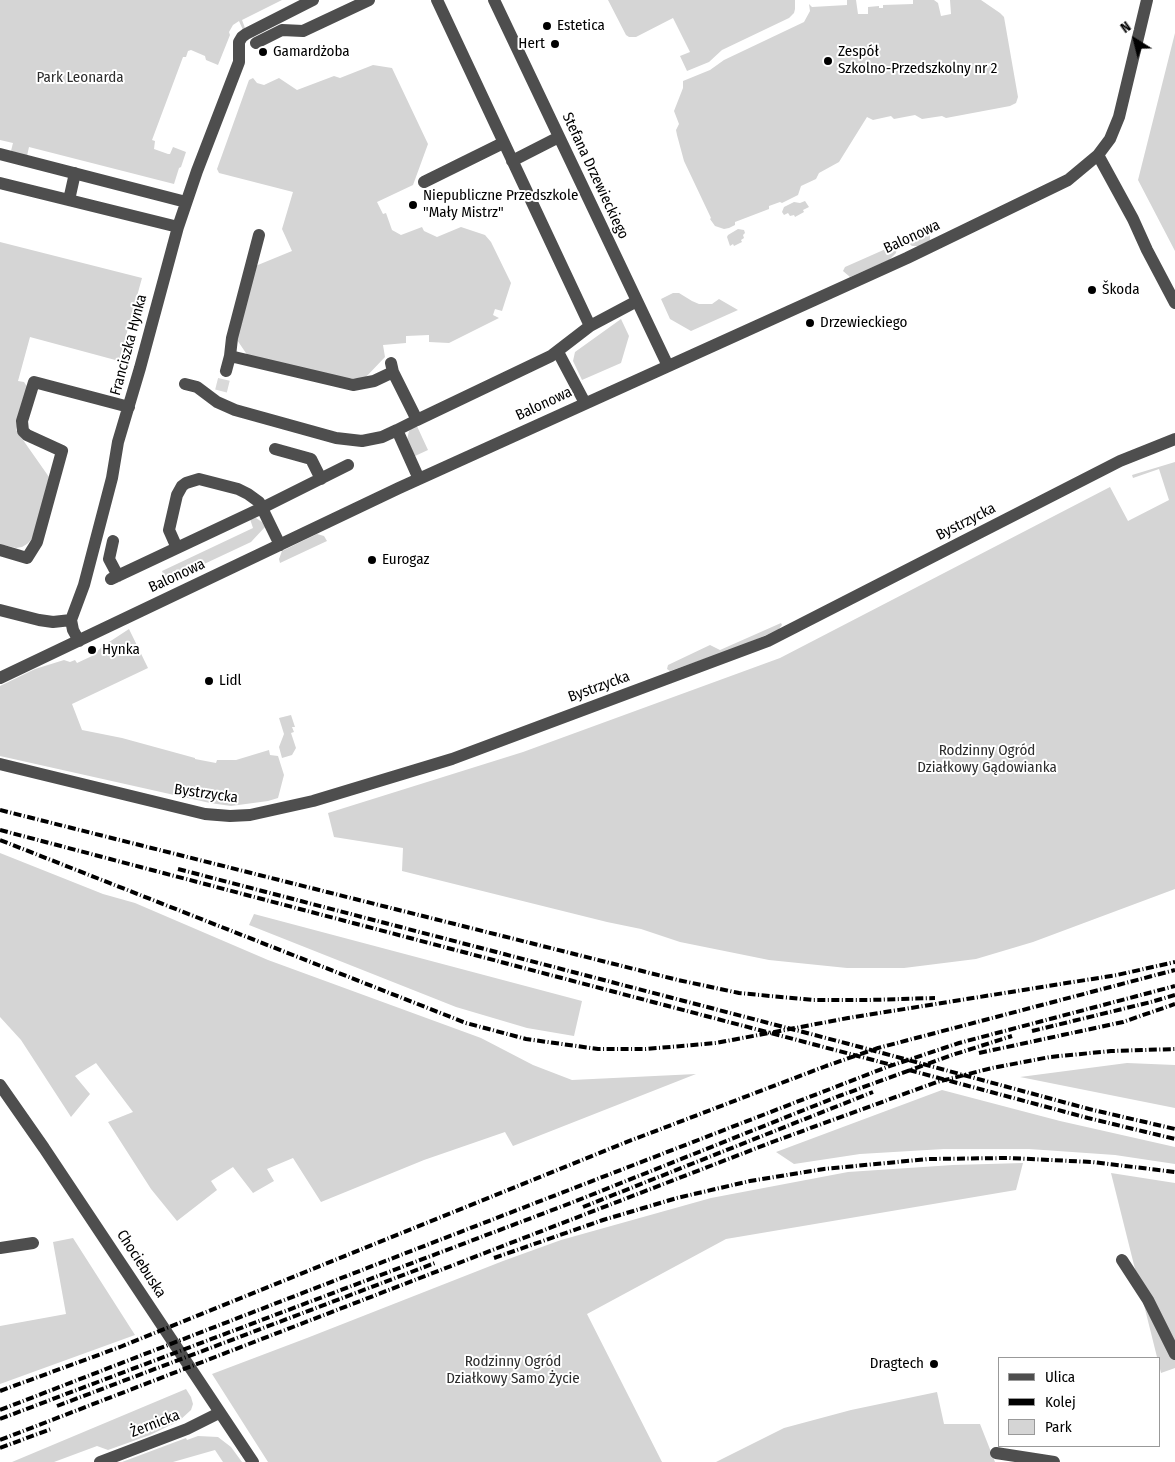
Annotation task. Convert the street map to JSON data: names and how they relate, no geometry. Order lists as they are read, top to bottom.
{
  "streets": {
    "street": [
      "Stefana Drzewieckiego",
      "Balonowa",
      "Franciszka Hynka",
      "Bystrzycka",
      "Chociebuska",
      "Żernicka"
    ]
  },
  "crossings": [
    ["Stefana Drzewieckiego", "Balonowa"],
    ["Chociebuska", "Żernicka"]
  ],
  "parks": ["Park Leonarda", "Rodzinny Ogród Działkowy Gądowianka", "Rodzinny Ogród Działkowy Samo Życie"],
  "places": [
    "Estetica",
    "Hert",
    "Gamardżoba",
    "Zespół Szkolno-Przedszkolny nr 2",
    "Niepubliczne Przedszkole \"Mały Mistrz\"",
    "Škoda",
    "Drzewieckiego",
    "Eurogaz",
    "Hynka",
    "Lidl",
    "Dragtech"
  ],
  "legend": ["Ulica", "Kolej", "Park"],
  "north": "top left"
}
